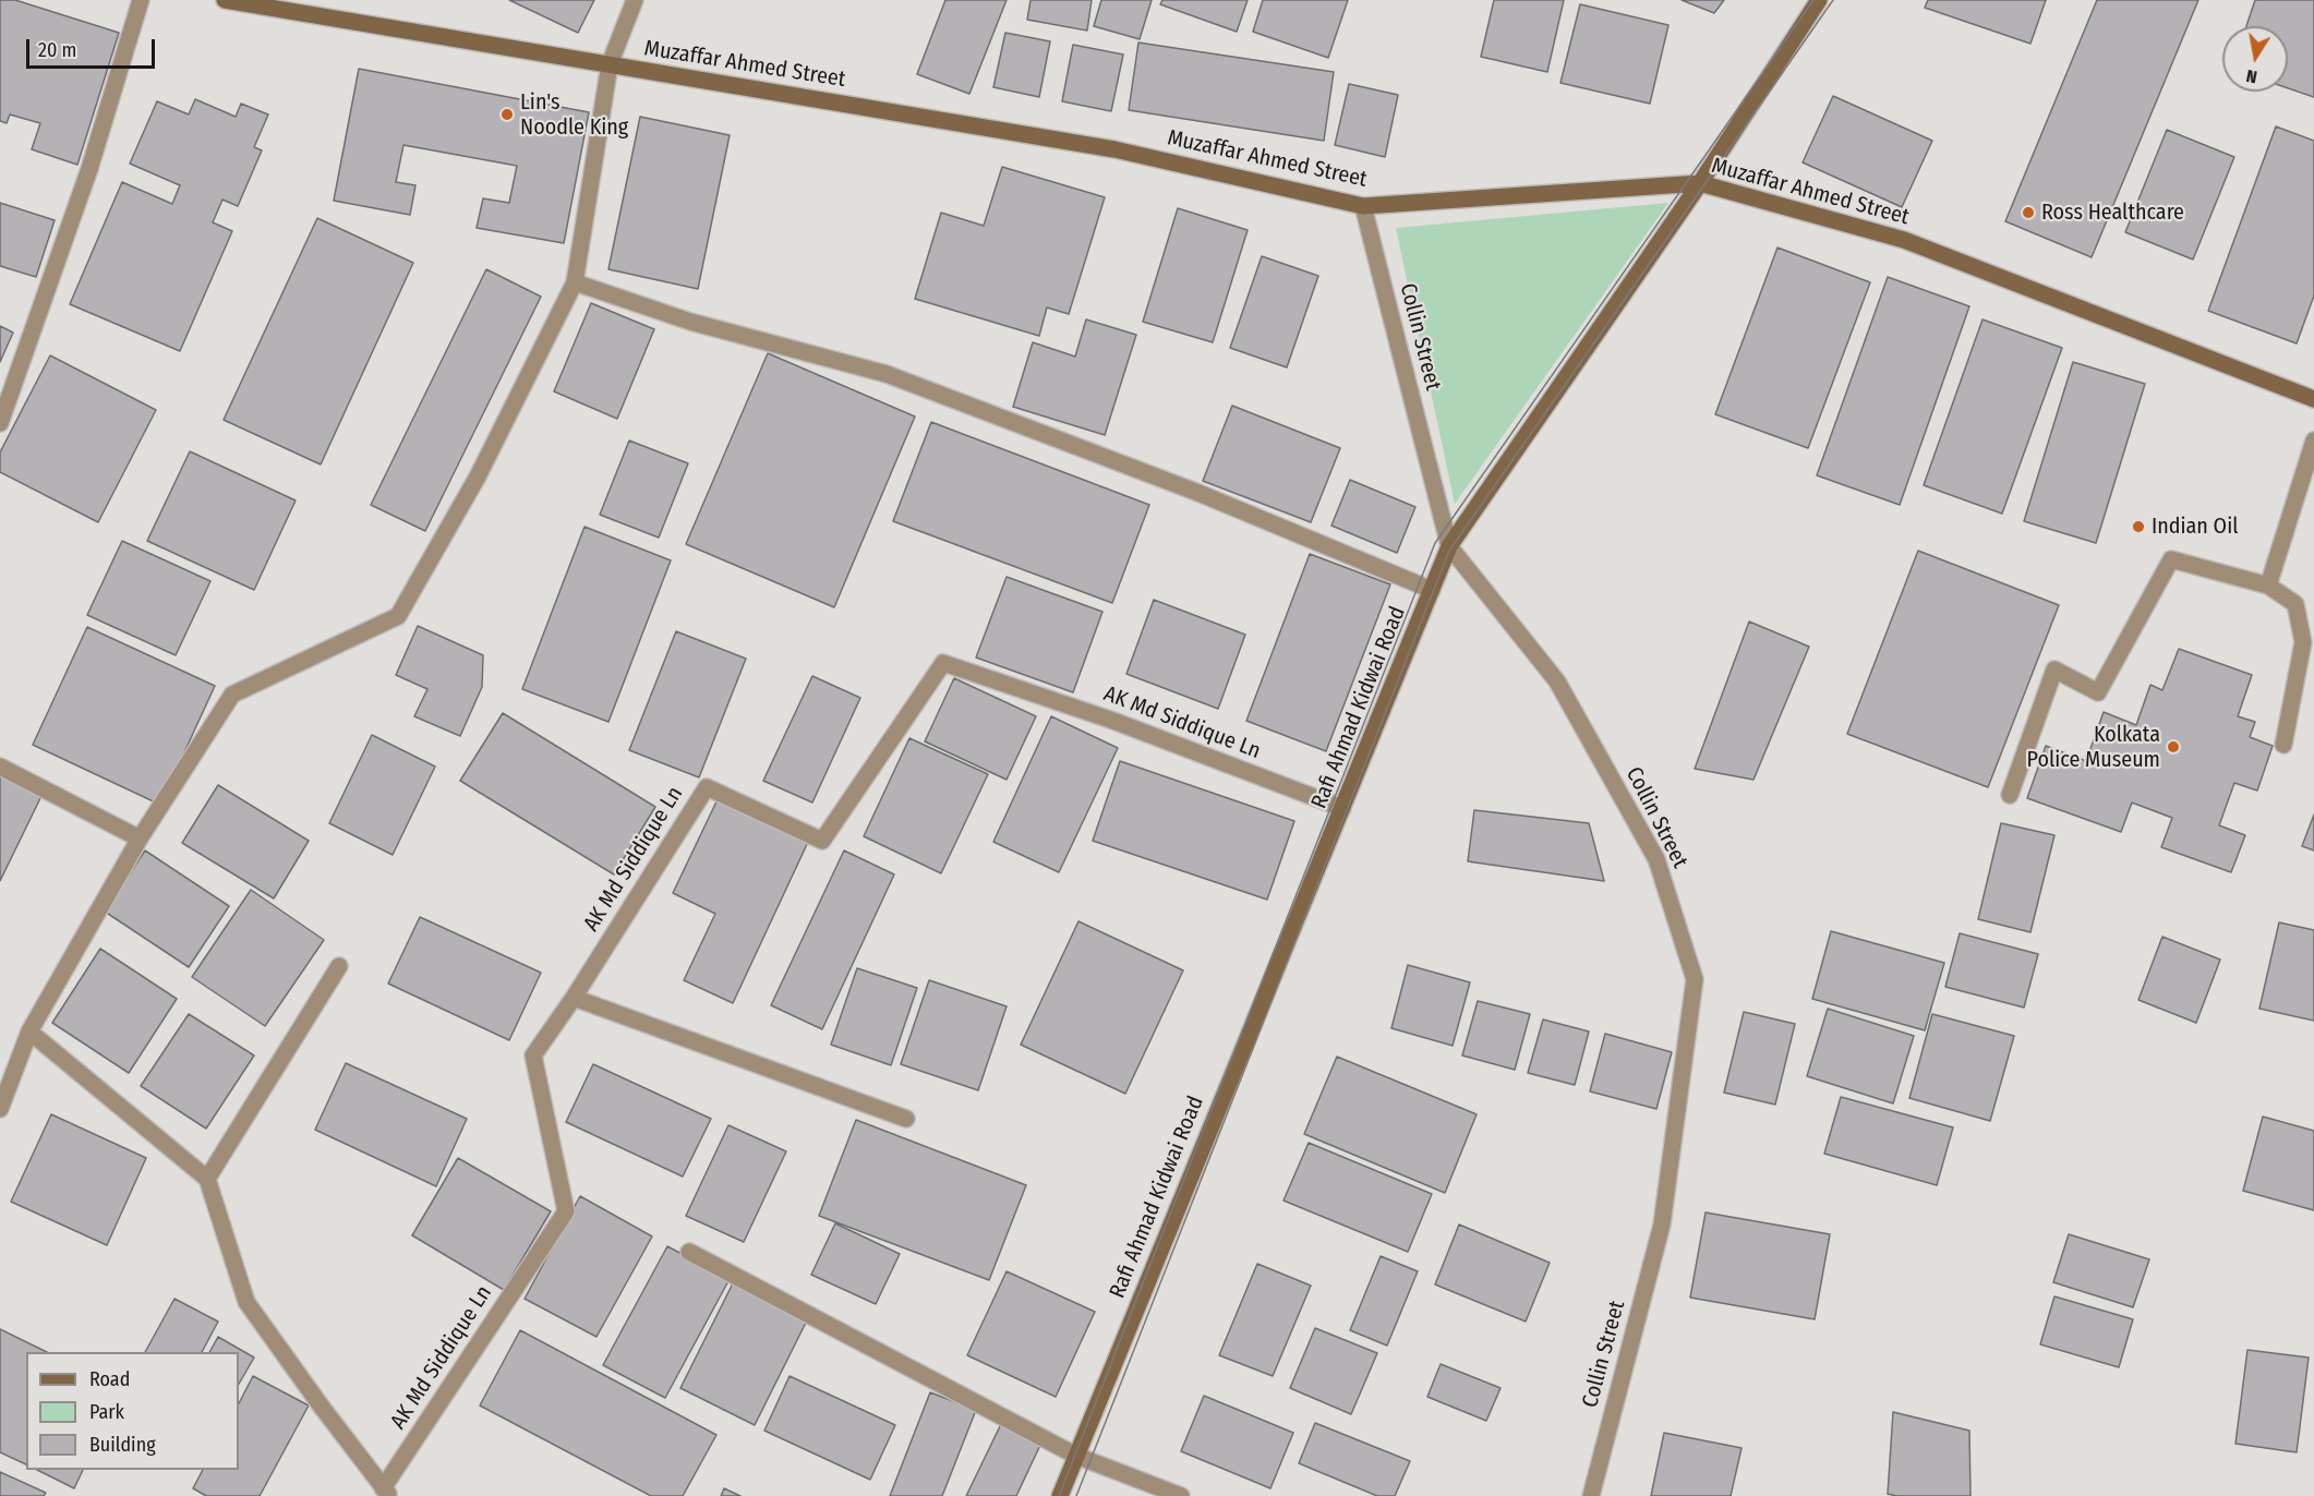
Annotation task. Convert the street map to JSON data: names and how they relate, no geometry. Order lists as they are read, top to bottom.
{
  "streets": {
    "main road": ["Muzaffar Ahmed Street", "Rafi Ahmad Kidwai Road"],
    "street": ["Collin Street", "AK Md Siddique Ln"]
  },
  "crossings": [
    ["Muzaffar Ahmed Street", "Collin Street"],
    ["Muzaffar Ahmed Street", "Rafi Ahmad Kidwai Road"],
    ["Collin Street", "Rafi Ahmad Kidwai Road"],
    ["Rafi Ahmad Kidwai Road", "AK Md Siddique Ln"]
  ],
  "places": [
    "Lin's Noodle King",
    "Ross Healthcare",
    "Indian Oil",
    "Kolkata Police Museum"
  ],
  "legend": ["Road", "Park", "Building"],
  "scale_bar": "20 m",
  "north": "bottom"
}
